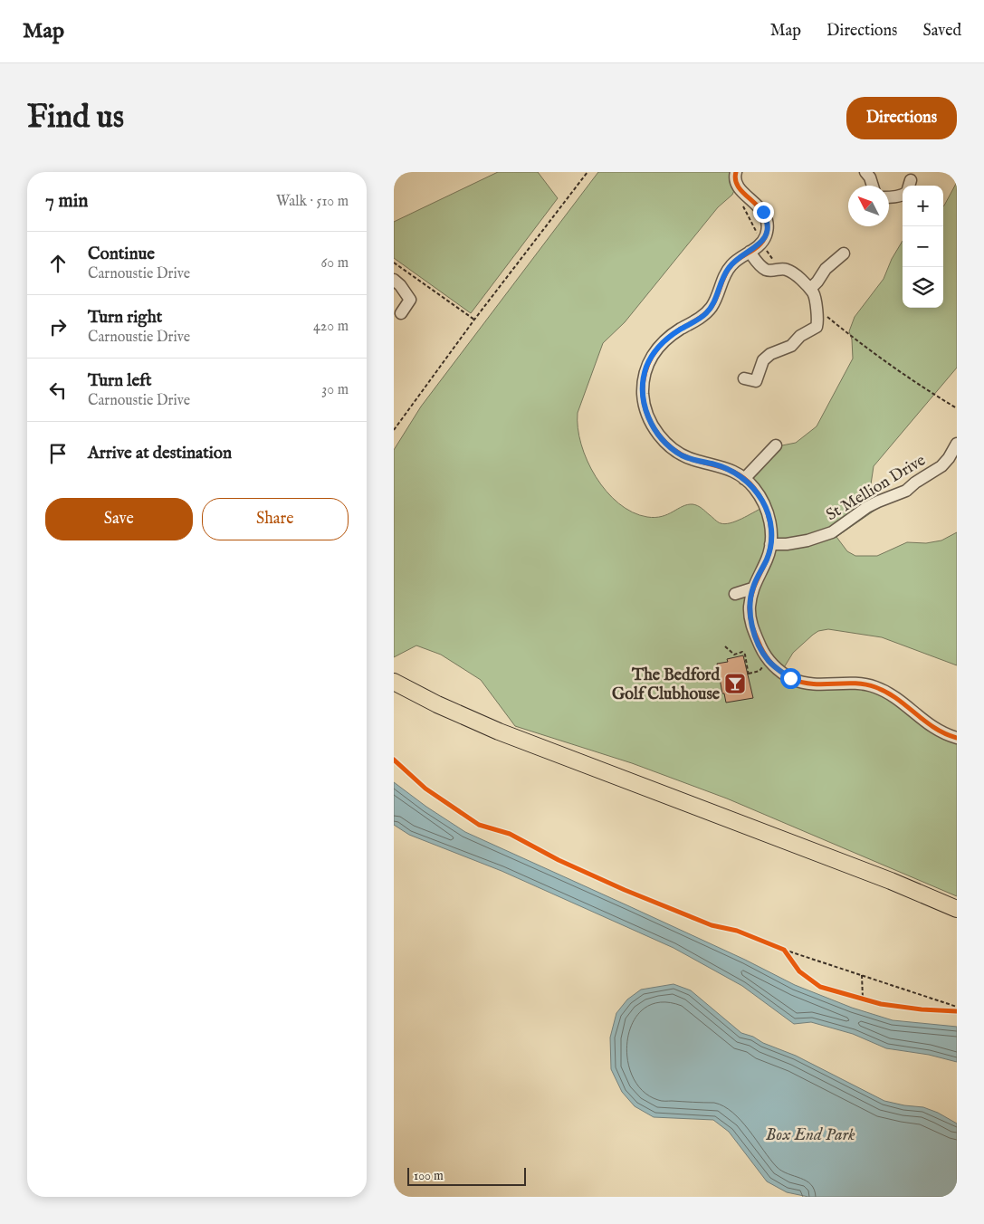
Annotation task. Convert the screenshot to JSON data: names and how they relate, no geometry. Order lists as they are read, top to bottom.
{
  "streets": {
    "street": ["St Mellion Drive"]
  },
  "water": ["Box End Park"],
  "places": {
    "bar": ["The Bedford Golf Clubhouse"]
  },
  "scale_bar": "100 m",
  "north": "top left",
  "page": {
    "header": "Map",
    "nav": ["Map", "Directions", "Saved"],
    "buttons": [
      "Directions",
      ["Save", "Share"]
    ],
    "title": "Find us",
    "heading": ["7 min", "Walk · 510 m"],
    "map_buttons": ["+", "−"],
    "list": [
      ["Continue", "Carnoustie Drive", "60 m"],
      ["Turn right", "Carnoustie Drive", "420 m"],
      ["Turn left", "Carnoustie Drive", "30 m"],
      "Arrive at destination"
    ],
    "scale": "100 m"
  }
}
